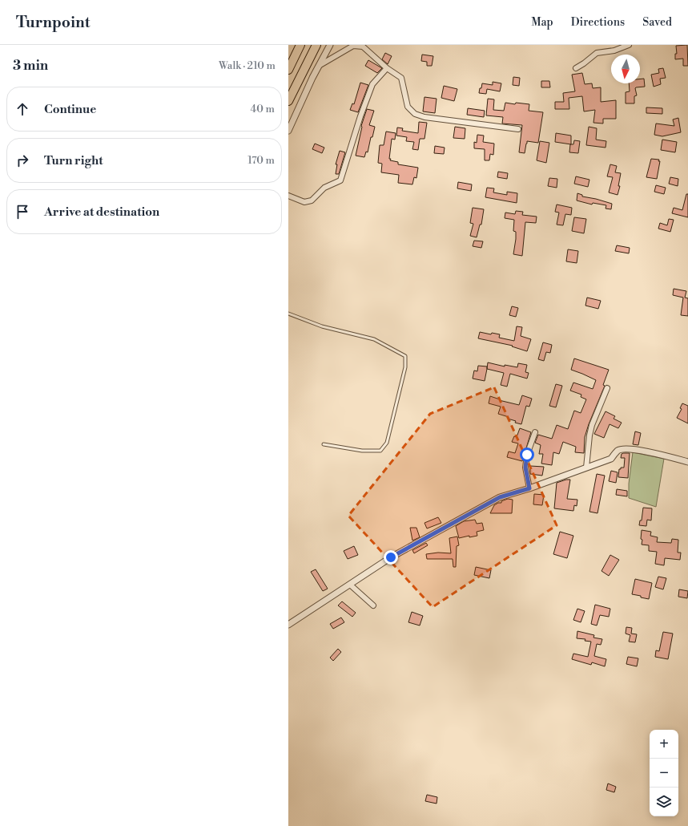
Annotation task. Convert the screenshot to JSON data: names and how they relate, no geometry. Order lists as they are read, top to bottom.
{
  "north": "bottom",
  "page": {
    "header": "Turnpoint",
    "nav": ["Map", "Directions", "Saved"],
    "heading": ["3 min", "Walk · 210 m"],
    "list": [
      ["Continue", "40 m"],
      ["Turn right", "170 m"],
      "Arrive at destination"
    ],
    "map_buttons": ["+", "−"]
  }
}
